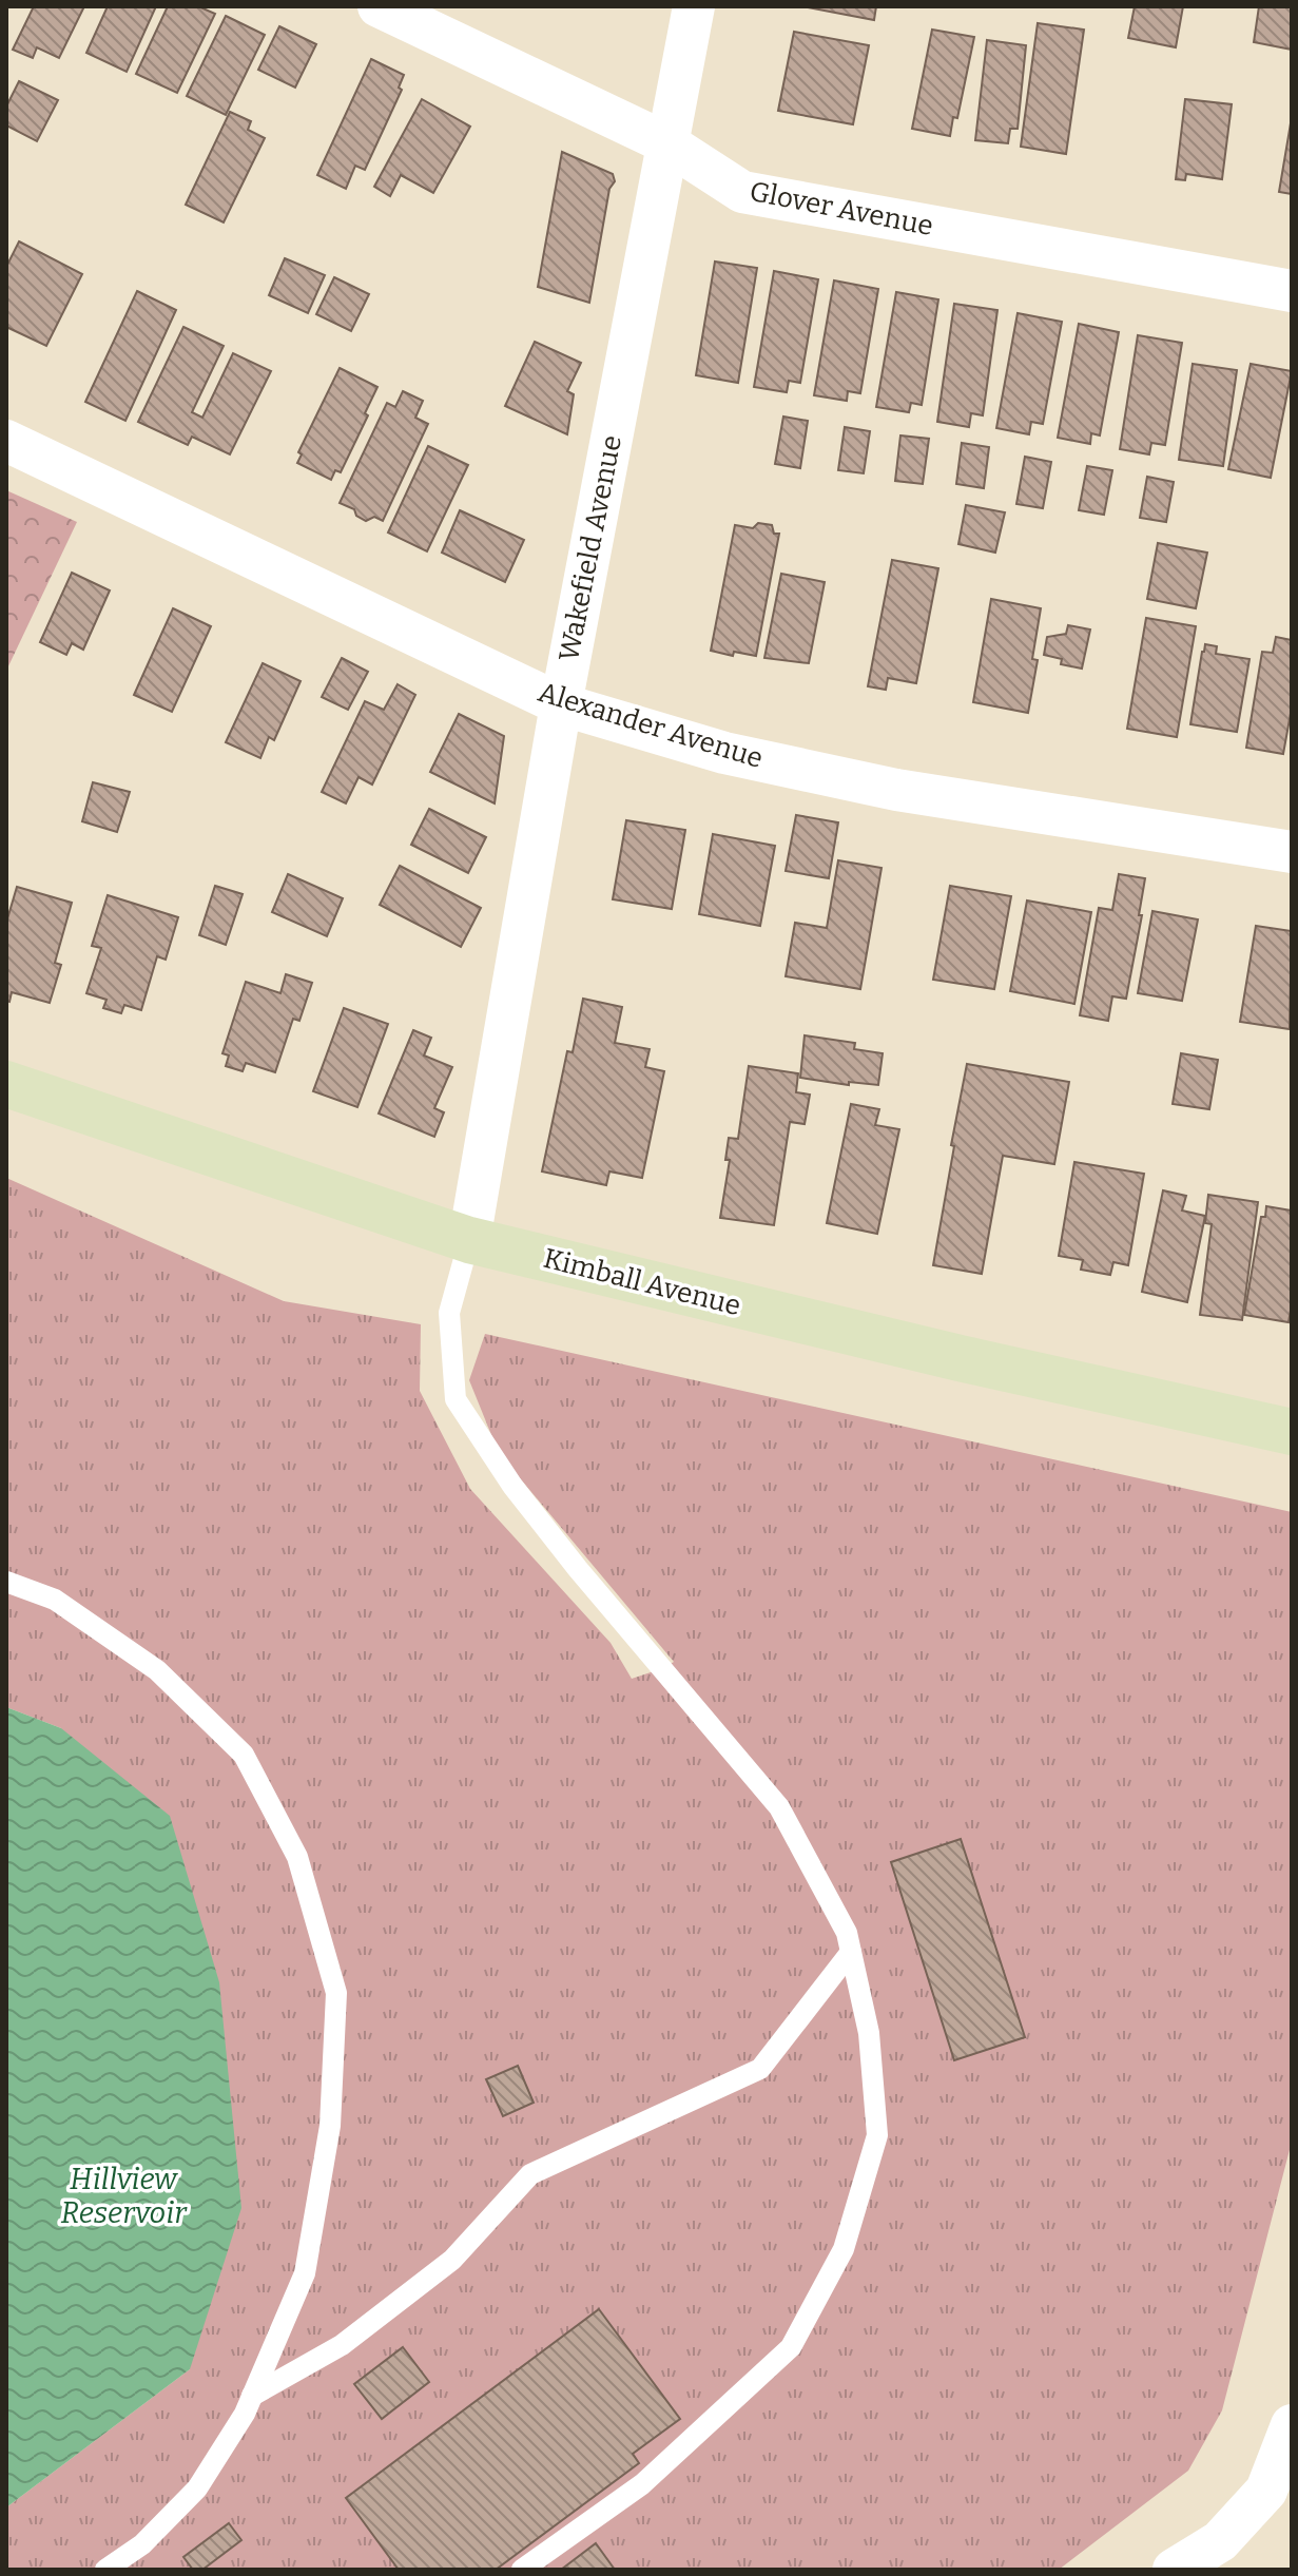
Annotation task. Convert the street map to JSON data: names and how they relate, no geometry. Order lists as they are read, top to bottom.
{
  "streets": {
    "street": [
      "Glover Avenue",
      "Wakefield Avenue",
      "Alexander Avenue",
      "Kimball Avenue"
    ]
  },
  "crossings": [
    ["Glover Avenue", "Wakefield Avenue"],
    ["Wakefield Avenue", "Alexander Avenue"],
    ["Wakefield Avenue", "Kimball Avenue"]
  ],
  "water": ["Hillview Reservoir"]
}
